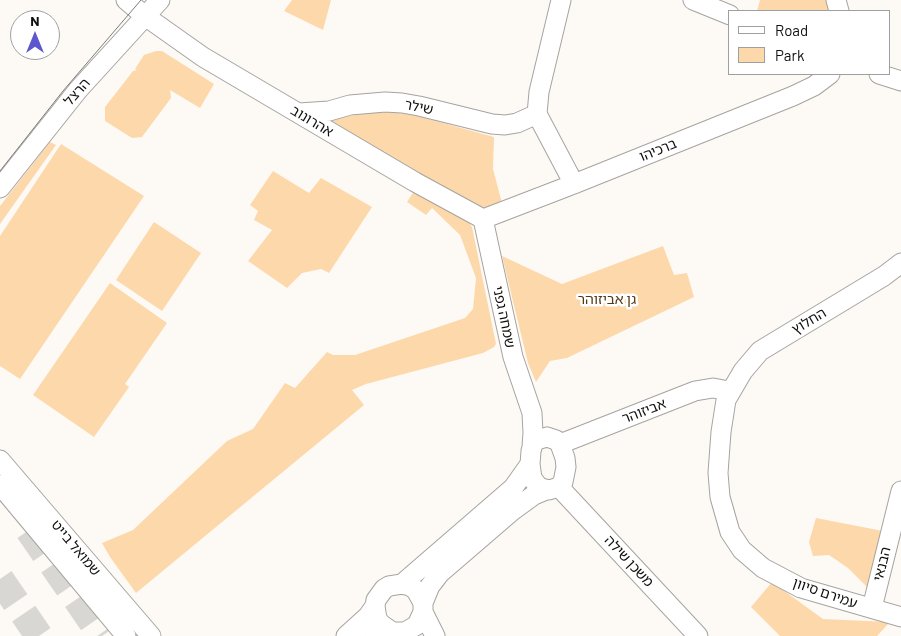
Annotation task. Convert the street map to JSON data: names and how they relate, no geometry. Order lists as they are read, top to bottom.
{
  "streets": {
    "street": [
      "הרצל",
      "שילר",
      "אהרונוב",
      "ברכיהו",
      "שמחה גפני",
      "החלוץ",
      "אביזוהר",
      "שמואל בייט",
      "משכן שילה",
      "הבנאי",
      "עמירם סיוון"
    ]
  },
  "crossings": [
    ["הרצל", "אהרונוב"],
    ["שילר", "אהרונוב"],
    ["אהרונוב", "ברכיהו"],
    ["אהרונוב", "שמחה גפני"],
    ["ברכיהו", "שמחה גפני"],
    ["שמחה גפני", "אביזוהר"],
    ["שמחה גפני", "משכן שילה"],
    ["החלוץ", "אביזוהר"],
    ["החלוץ", "עמירם סיוון"],
    ["אביזוהר", "משכן שילה"],
    ["אביזוהר", "עמירם סיוון"],
    ["הבנאי", "עמירם סיוון"]
  ],
  "parks": ["גן אביזוהר"],
  "legend": ["Road", "Park"],
  "north": "top"
}
